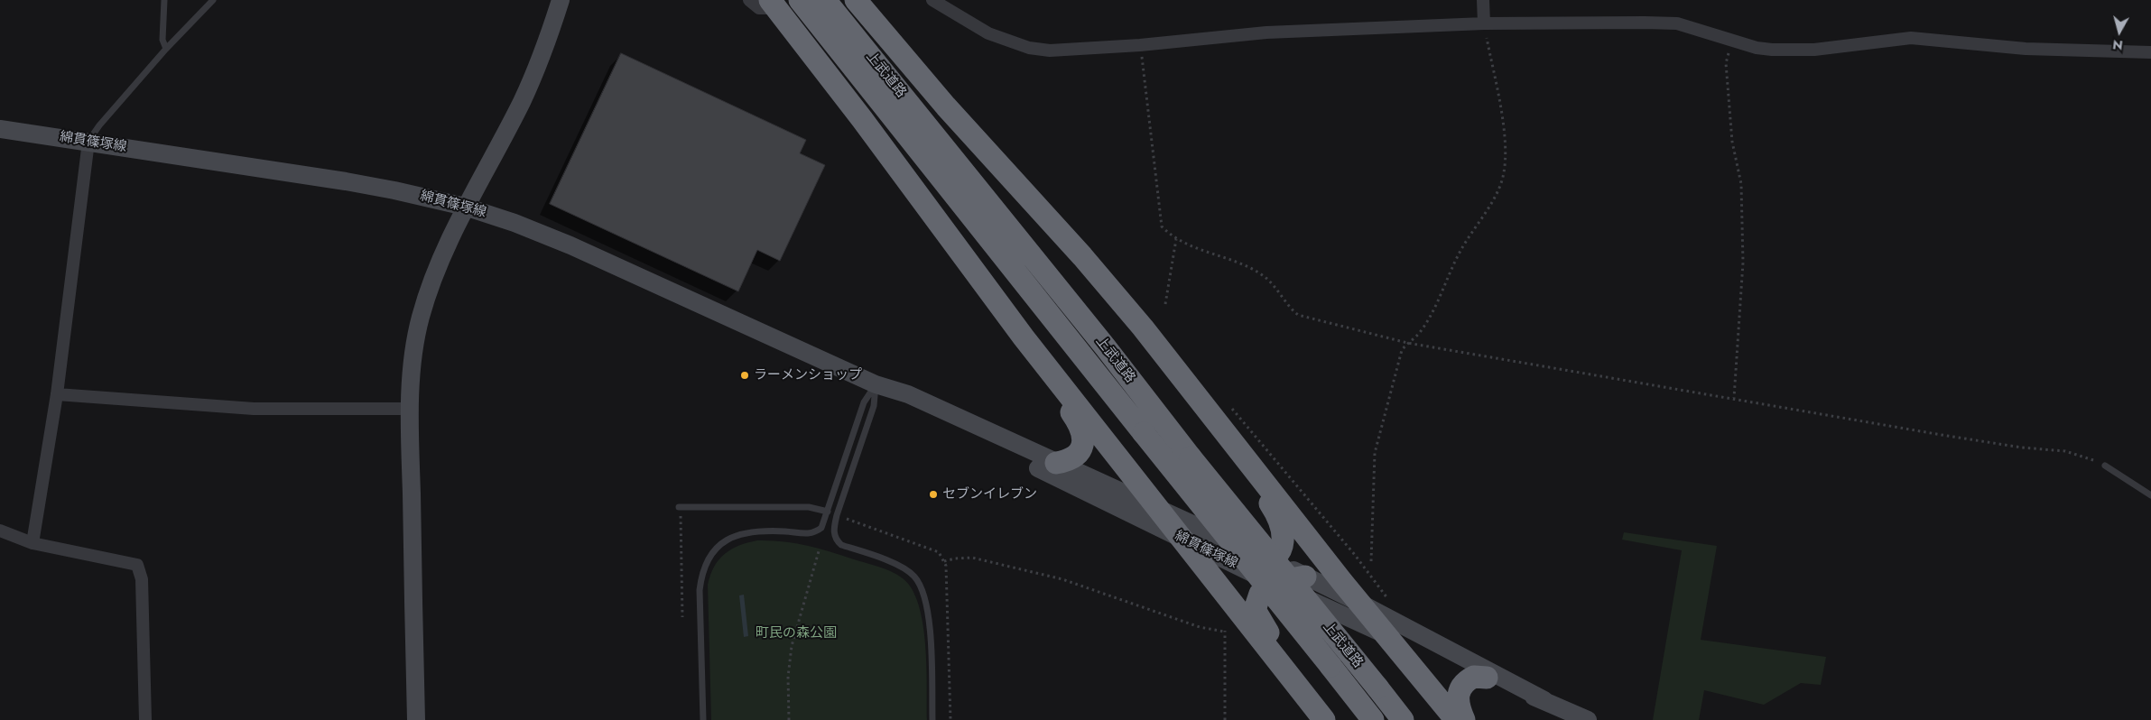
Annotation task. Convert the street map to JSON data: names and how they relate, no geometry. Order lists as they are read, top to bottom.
{
  "streets": {
    "highway": ["上武道路"],
    "main road": ["綿貫篠塚線"]
  },
  "parks": ["町民の森公園"],
  "places": ["ラーメンショップ", "セブンイレブン"],
  "north": "bottom"
}
